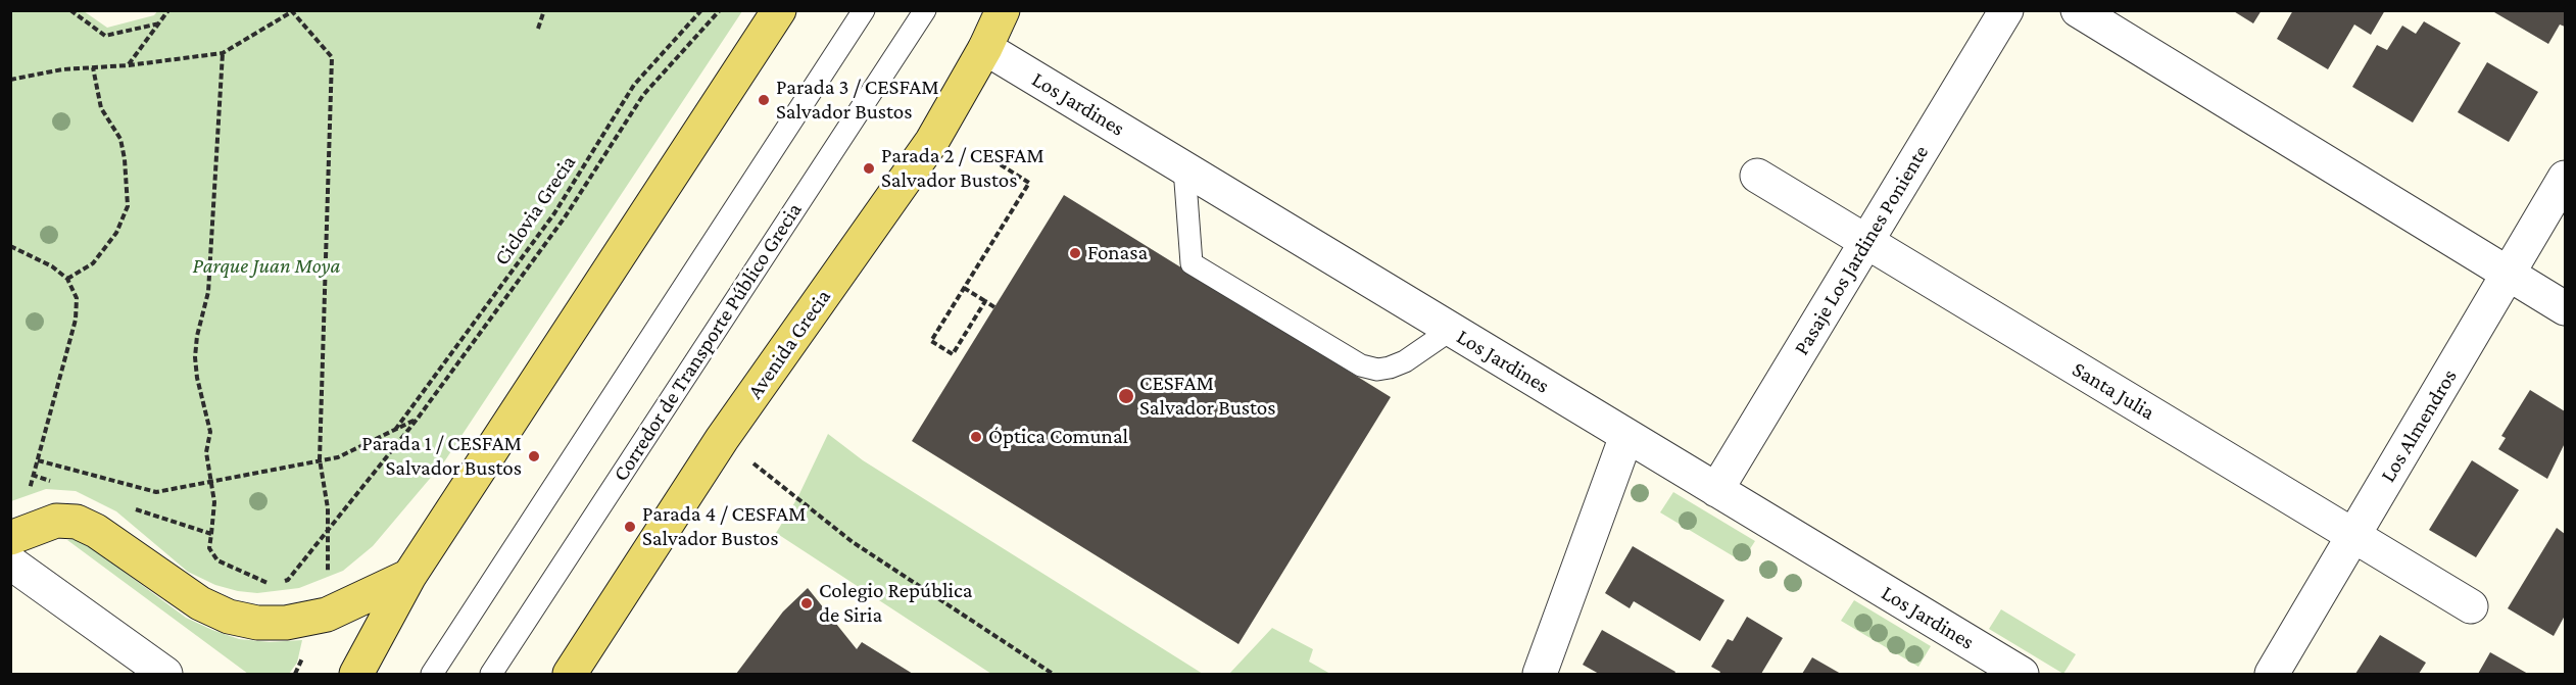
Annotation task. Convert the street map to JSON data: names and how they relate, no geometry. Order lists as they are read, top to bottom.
{
  "streets": {
    "main road": ["Avenida Grecia"],
    "street": [
      "Los Jardines",
      "Pasaje Los Jardines Poniente",
      "Santa Julia",
      "Los Almendros"
    ],
    "lane": ["Corredor de Transporte Público Grecia"],
    "path": ["Ciclovia Grecia"]
  },
  "crossings": [
    ["Los Jardines", "Pasaje Los Jardines Poniente"],
    ["Los Jardines", "Avenida Grecia"],
    ["Pasaje Los Jardines Poniente", "Santa Julia"],
    ["Santa Julia", "Los Almendros"]
  ],
  "parks": ["Parque Juan Moya"],
  "places": [
    "Parada 3 / CESFAM Salvador Bustos",
    "Parada 2 / CESFAM Salvador Bustos",
    "Fonasa",
    "CESFAM Salvador Bustos",
    "Óptica Comunal",
    "Parada 1 / CESFAM Salvador Bustos",
    "Parada 4 / CESFAM Salvador Bustos",
    "Colegio República de Siria"
  ]
}
